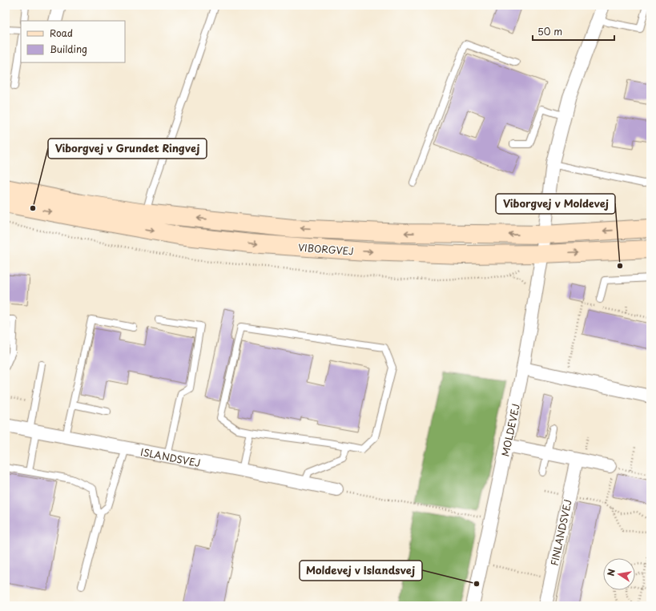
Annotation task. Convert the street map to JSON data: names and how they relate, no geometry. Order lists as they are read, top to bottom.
{
  "streets": {
    "street": [
      "VIBORGVEJ",
      "MOLDEVEJ",
      "ISLANDSVEJ",
      "FINLANDSVEJ"
    ]
  },
  "crossings": [
    ["VIBORGVEJ", "MOLDEVEJ"]
  ],
  "places": ["Viborgvej v Grundet Ringvej", "Viborgvej v Moldevej", "Moldevej v Islandsvej"],
  "legend": ["Road", "Building"],
  "scale_bar": "50 m",
  "north": "left"
}
